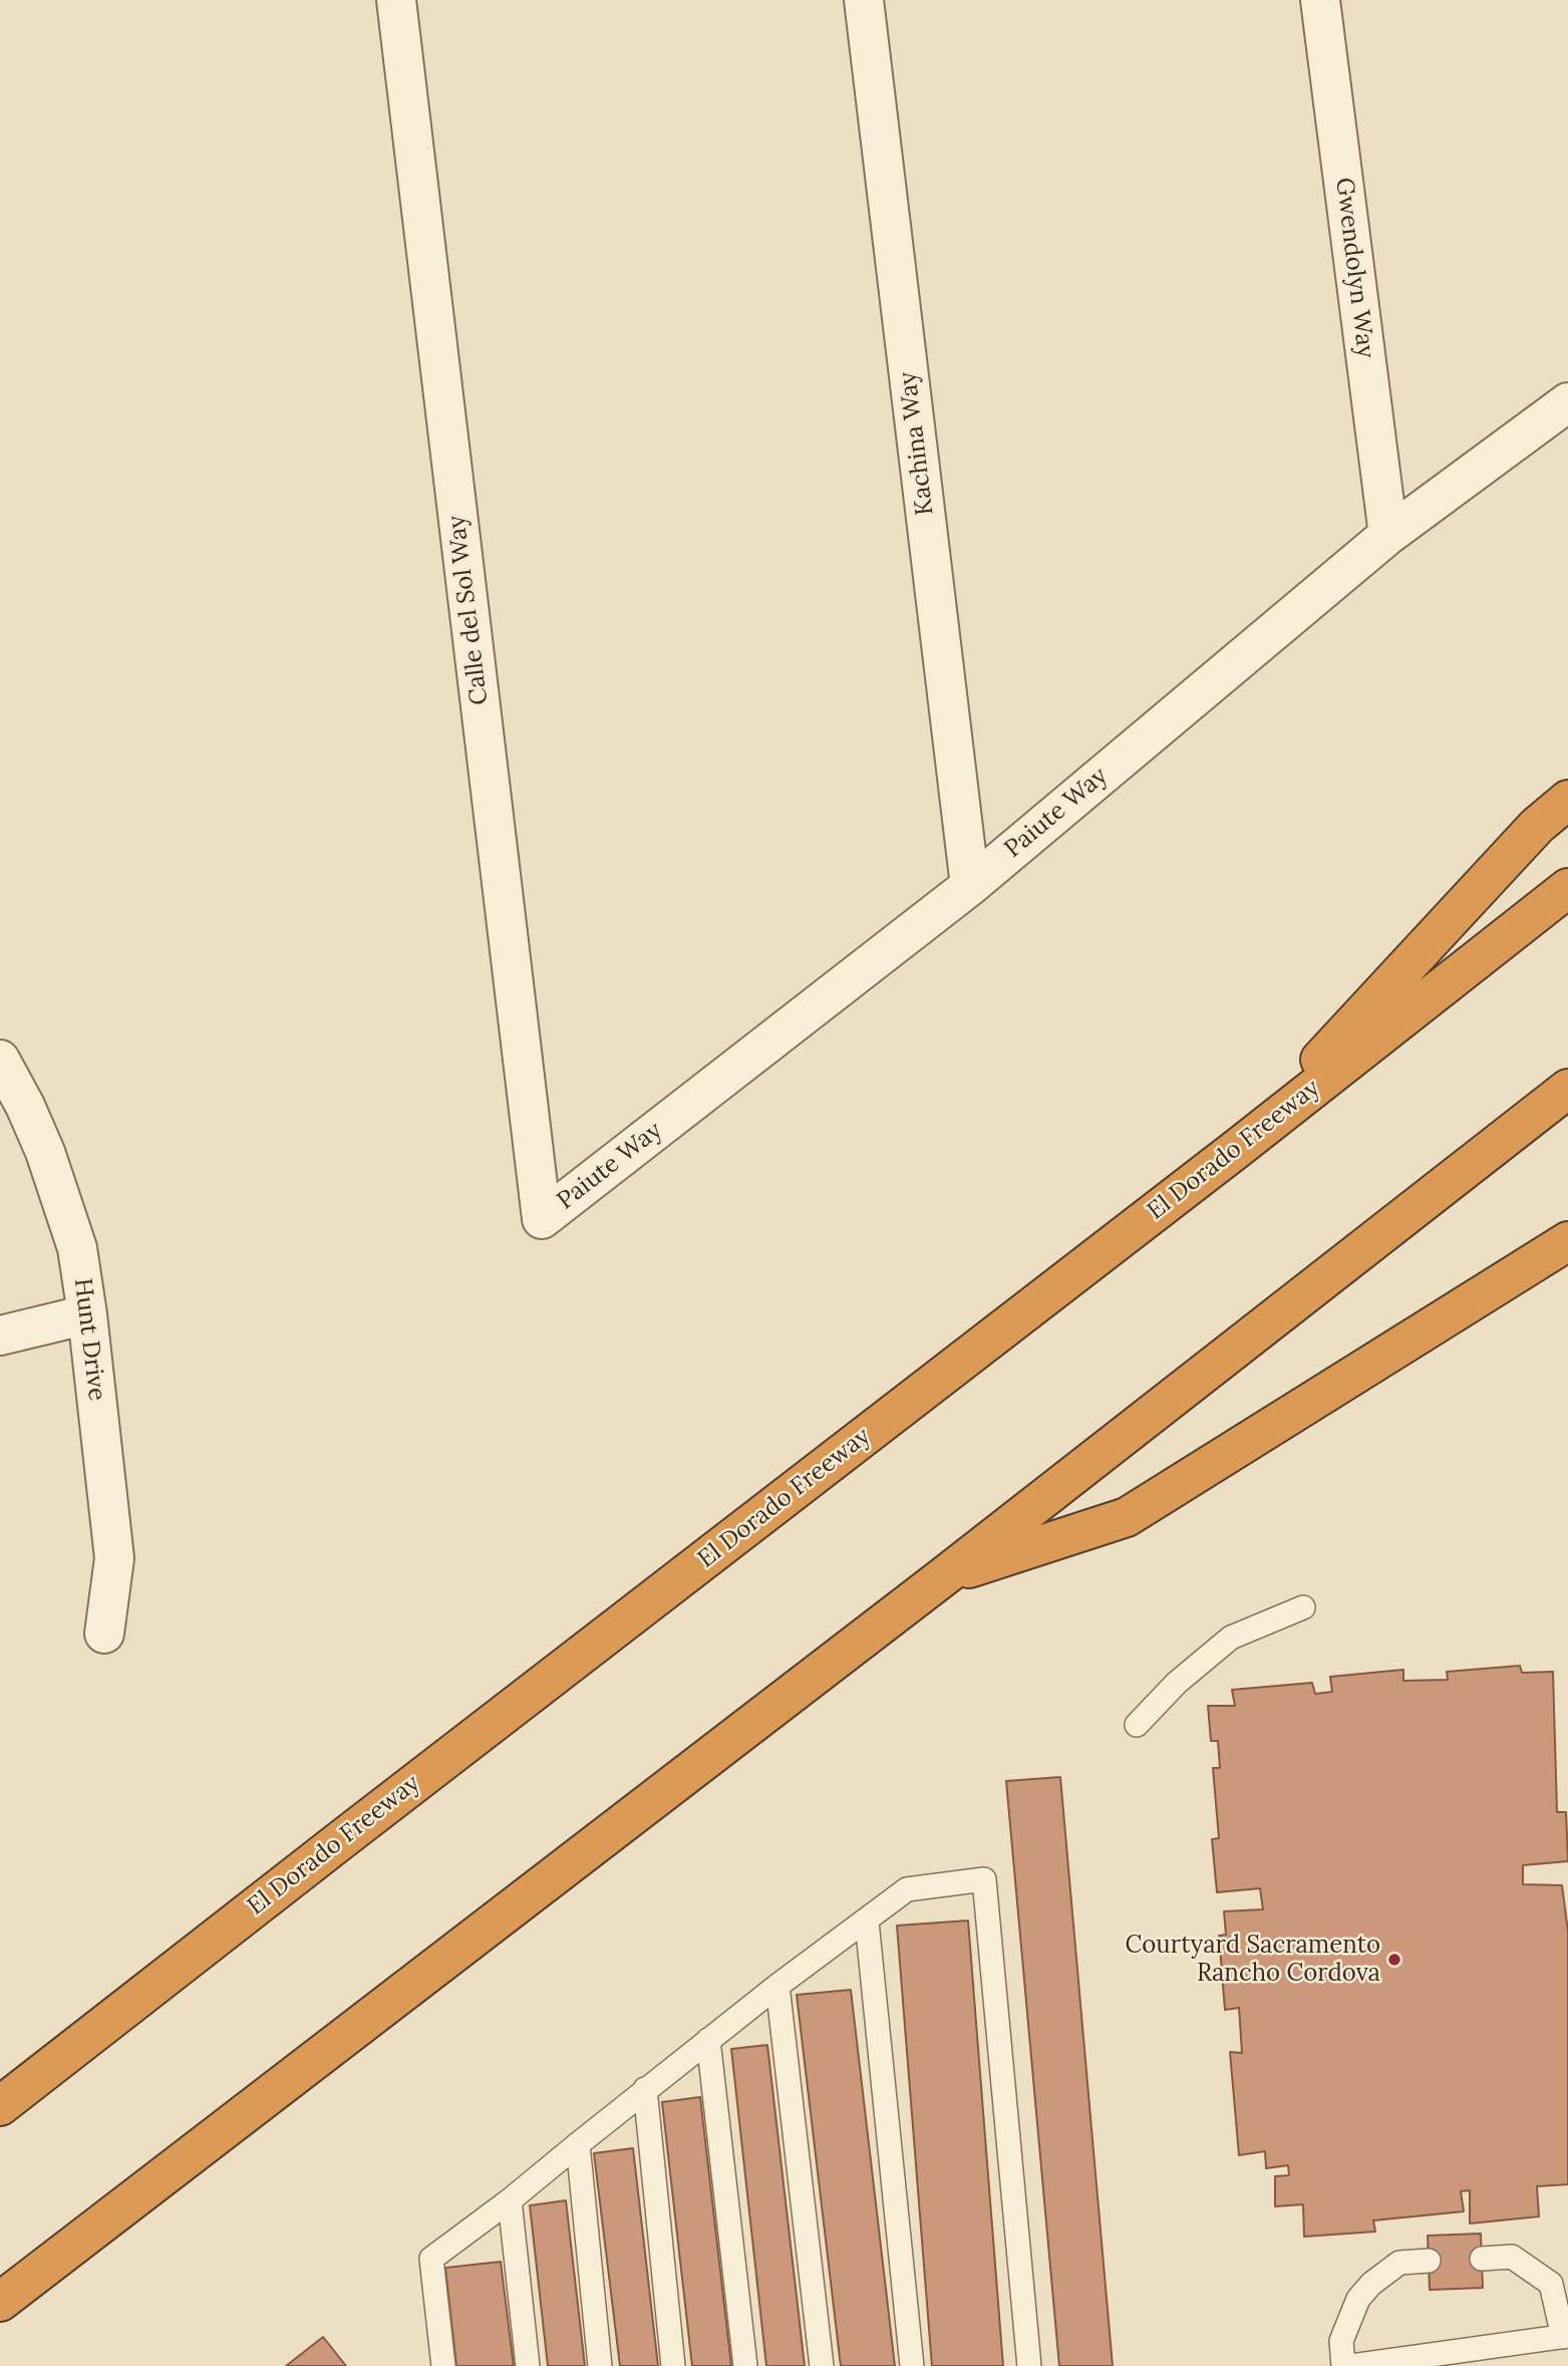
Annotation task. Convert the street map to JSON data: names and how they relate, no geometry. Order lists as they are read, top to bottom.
{
  "streets": {
    "highway": ["El Dorado Freeway"],
    "street": [
      "Gwendolyn Way",
      "Kachina Way",
      "Calle del Sol Way",
      "Paiute Way",
      "Hunt Drive"
    ]
  },
  "crossings": [
    ["Gwendolyn Way", "Paiute Way"],
    ["Kachina Way", "Paiute Way"],
    ["Calle del Sol Way", "Paiute Way"]
  ],
  "places": ["Courtyard Sacramento Rancho Cordova"]
}
